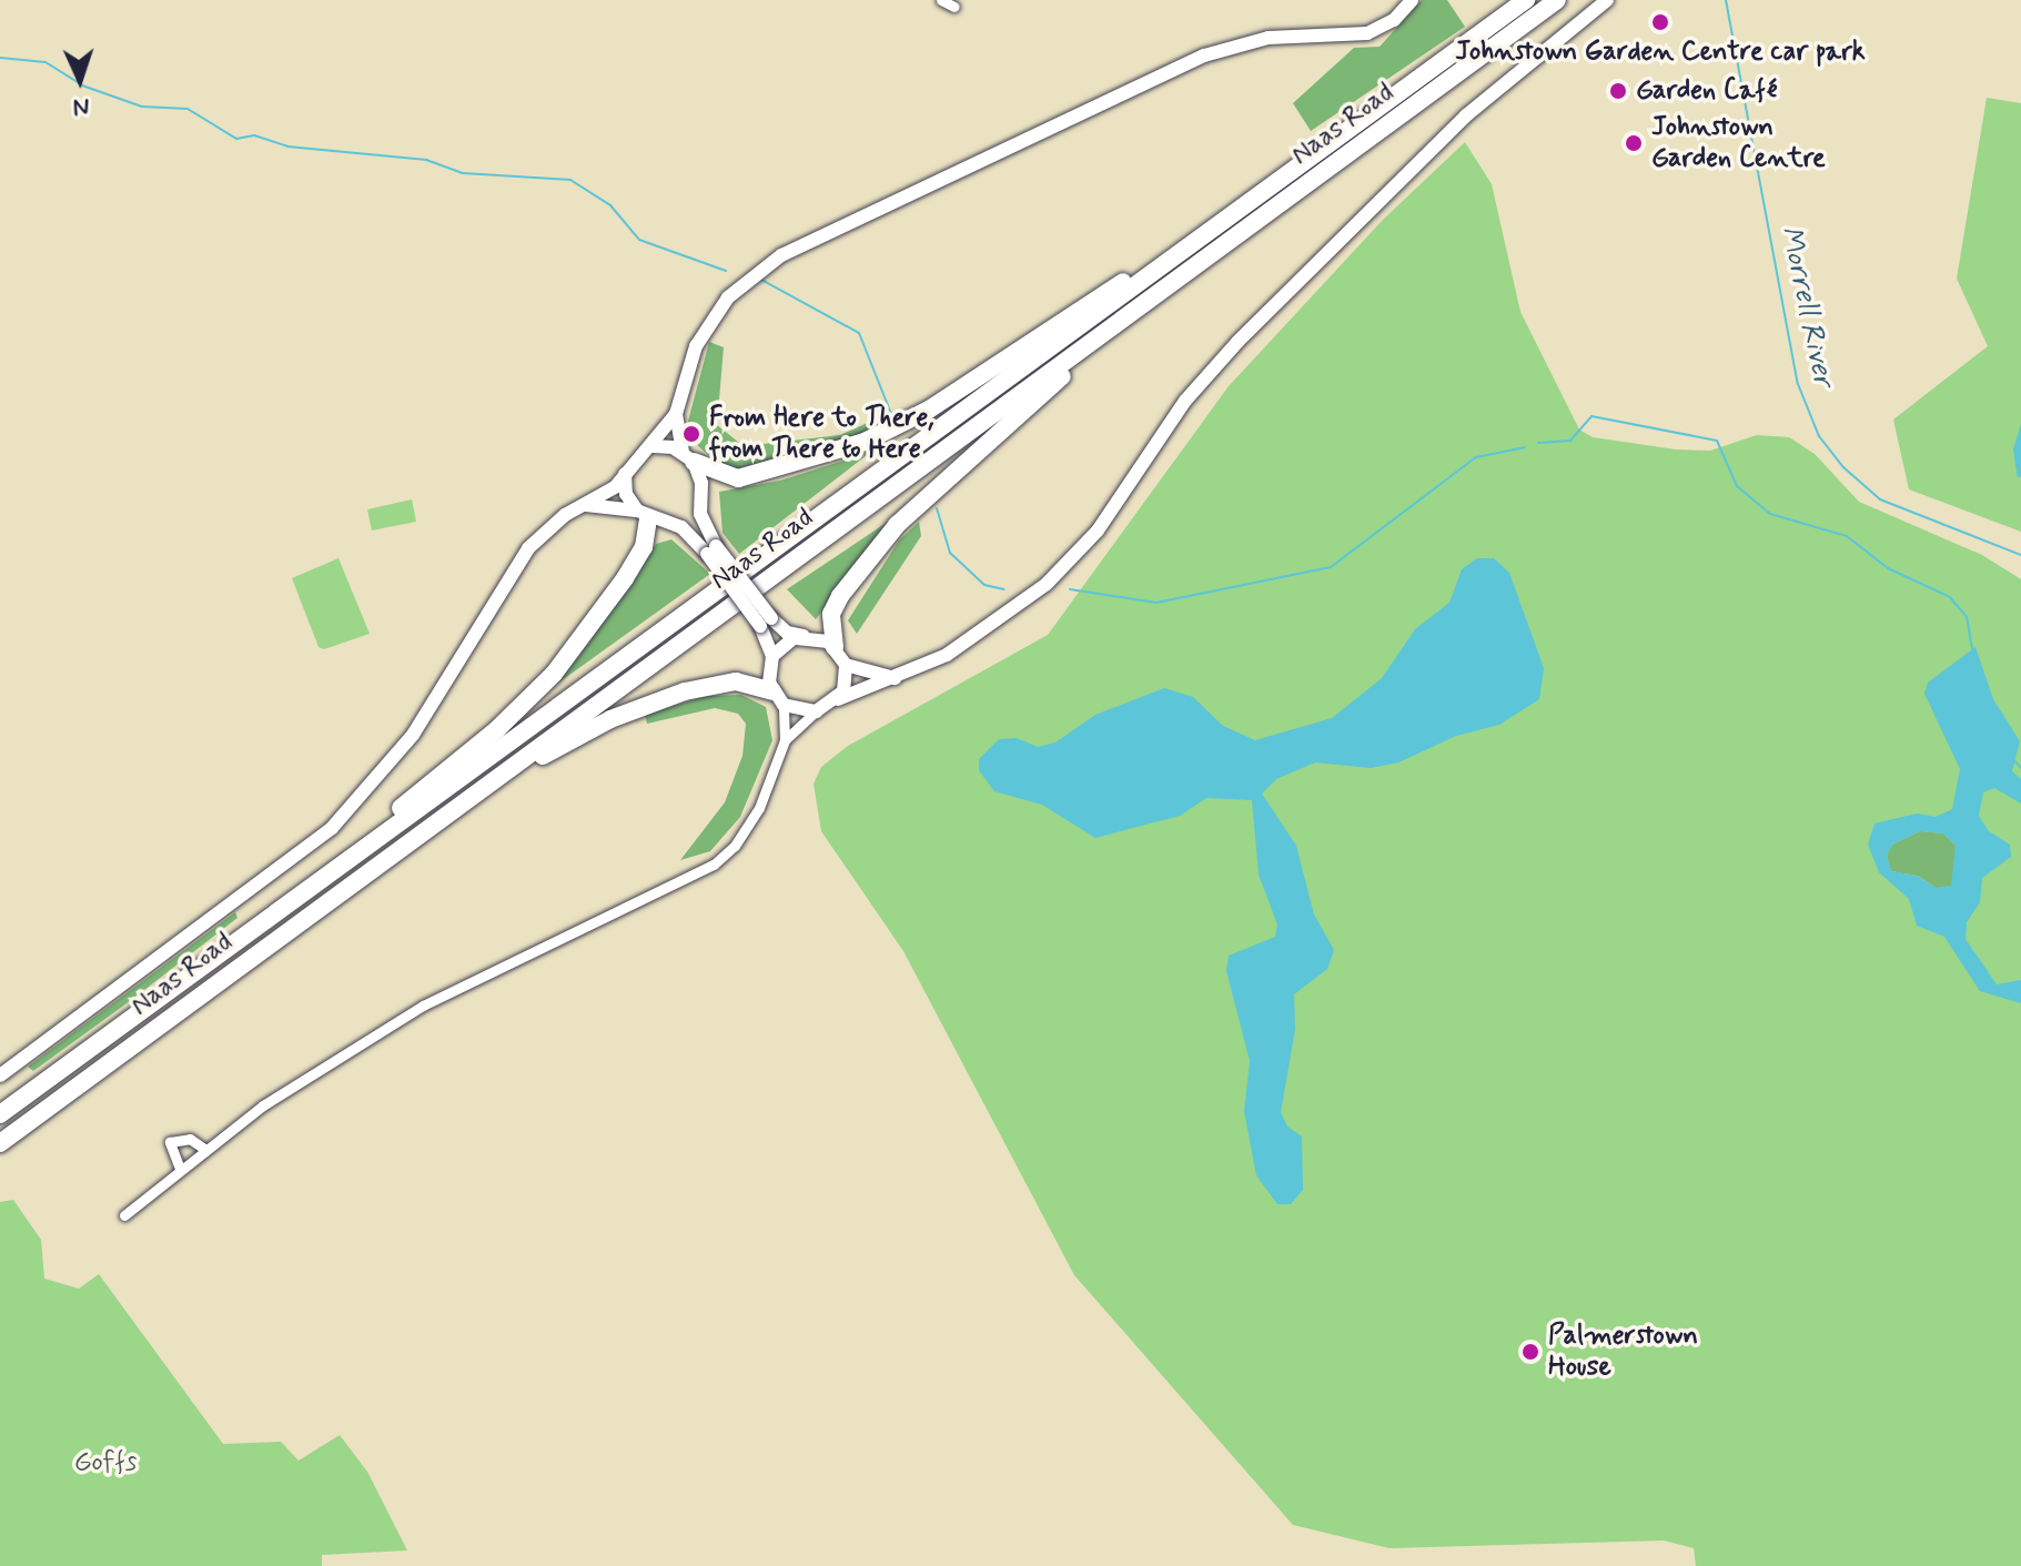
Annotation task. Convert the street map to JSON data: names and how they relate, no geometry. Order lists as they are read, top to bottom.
{
  "streets": {
    "highway": ["Naas Road"]
  },
  "water": ["Morrell River"],
  "parks": ["Goffs"],
  "places": [
    "Johnstown Garden Centre car park",
    "Garden Café",
    "Johnstown Garden Centre",
    "From Here to There, from There to Here",
    "Palmerstown House"
  ],
  "north": "bottom"
}
